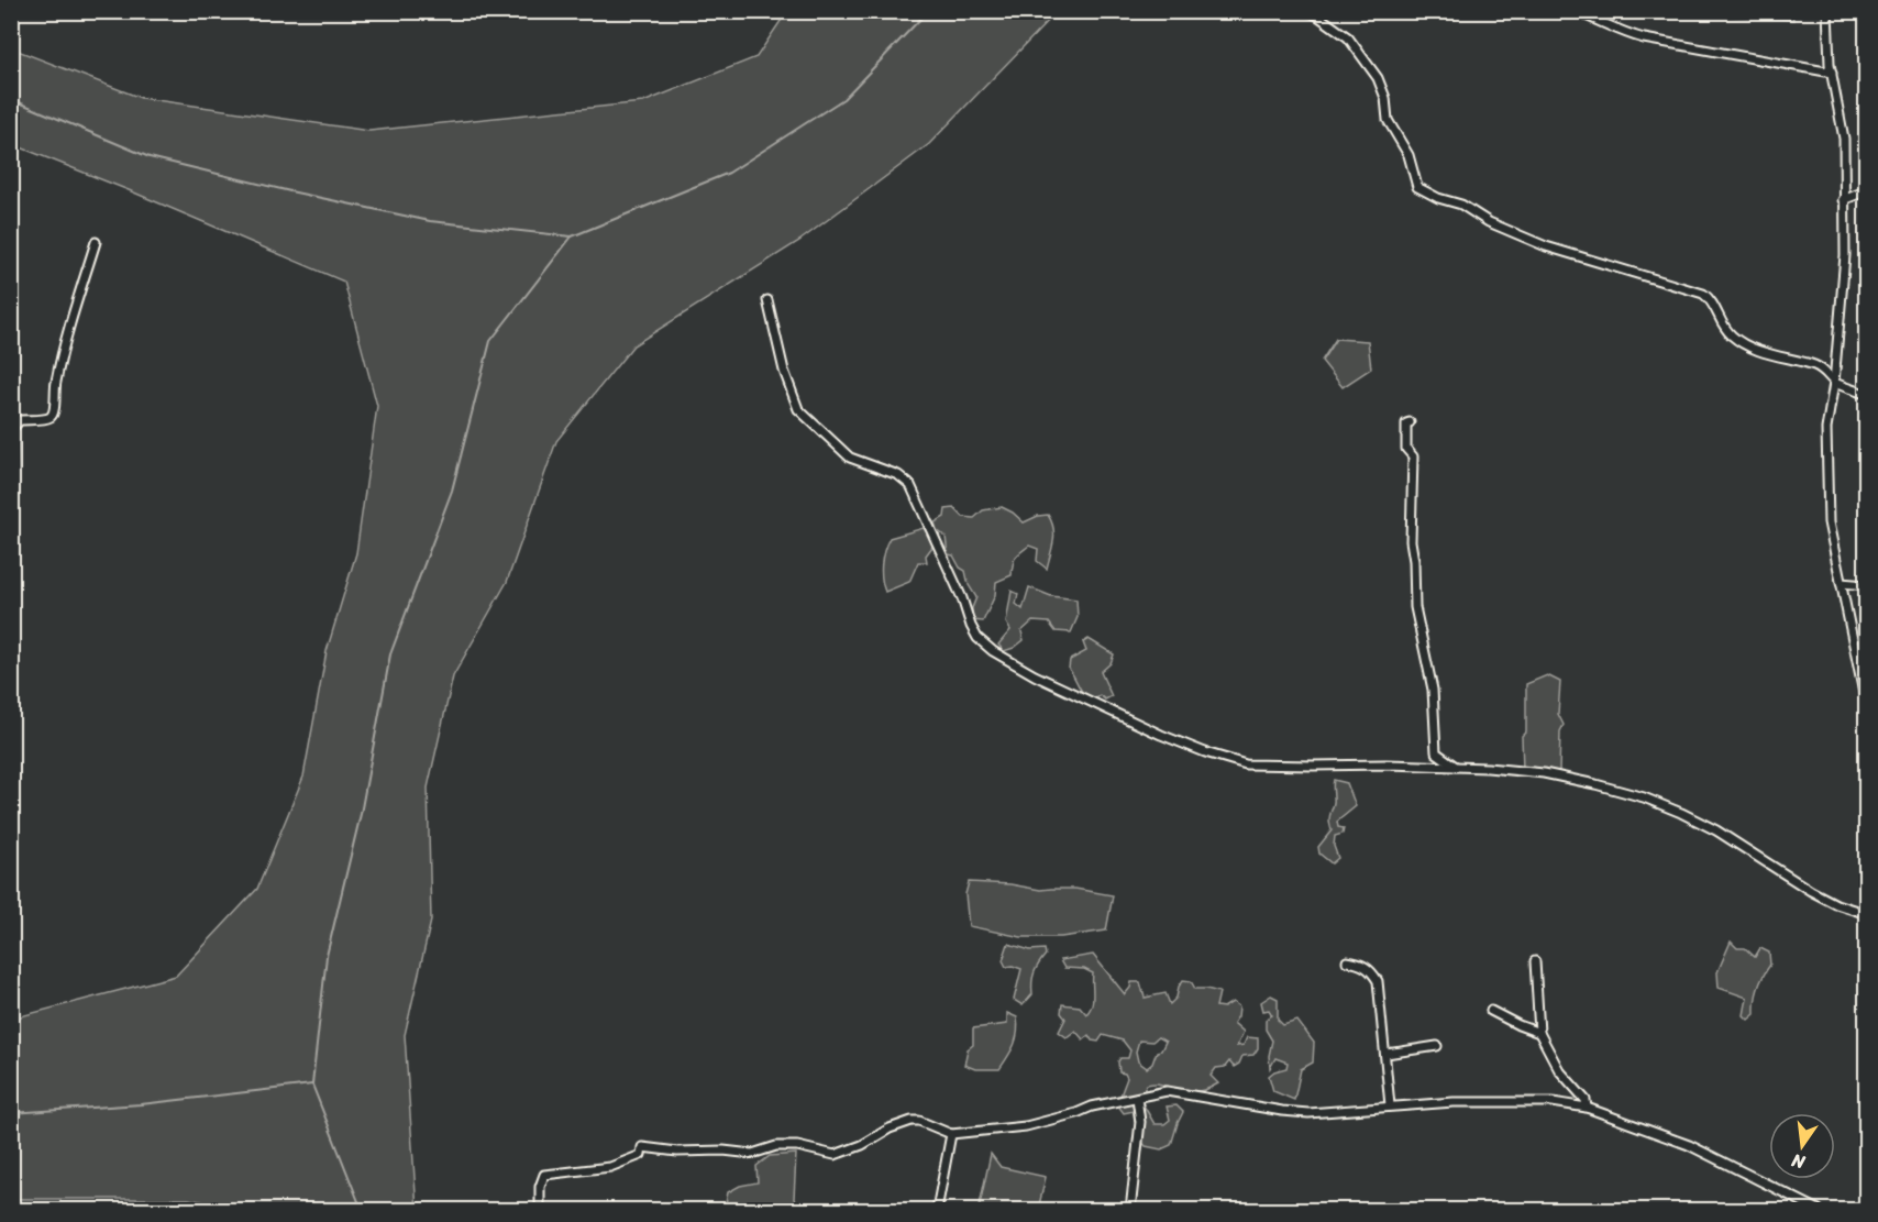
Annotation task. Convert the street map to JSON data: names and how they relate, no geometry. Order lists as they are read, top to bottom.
{
  "north": "bottom"
}
